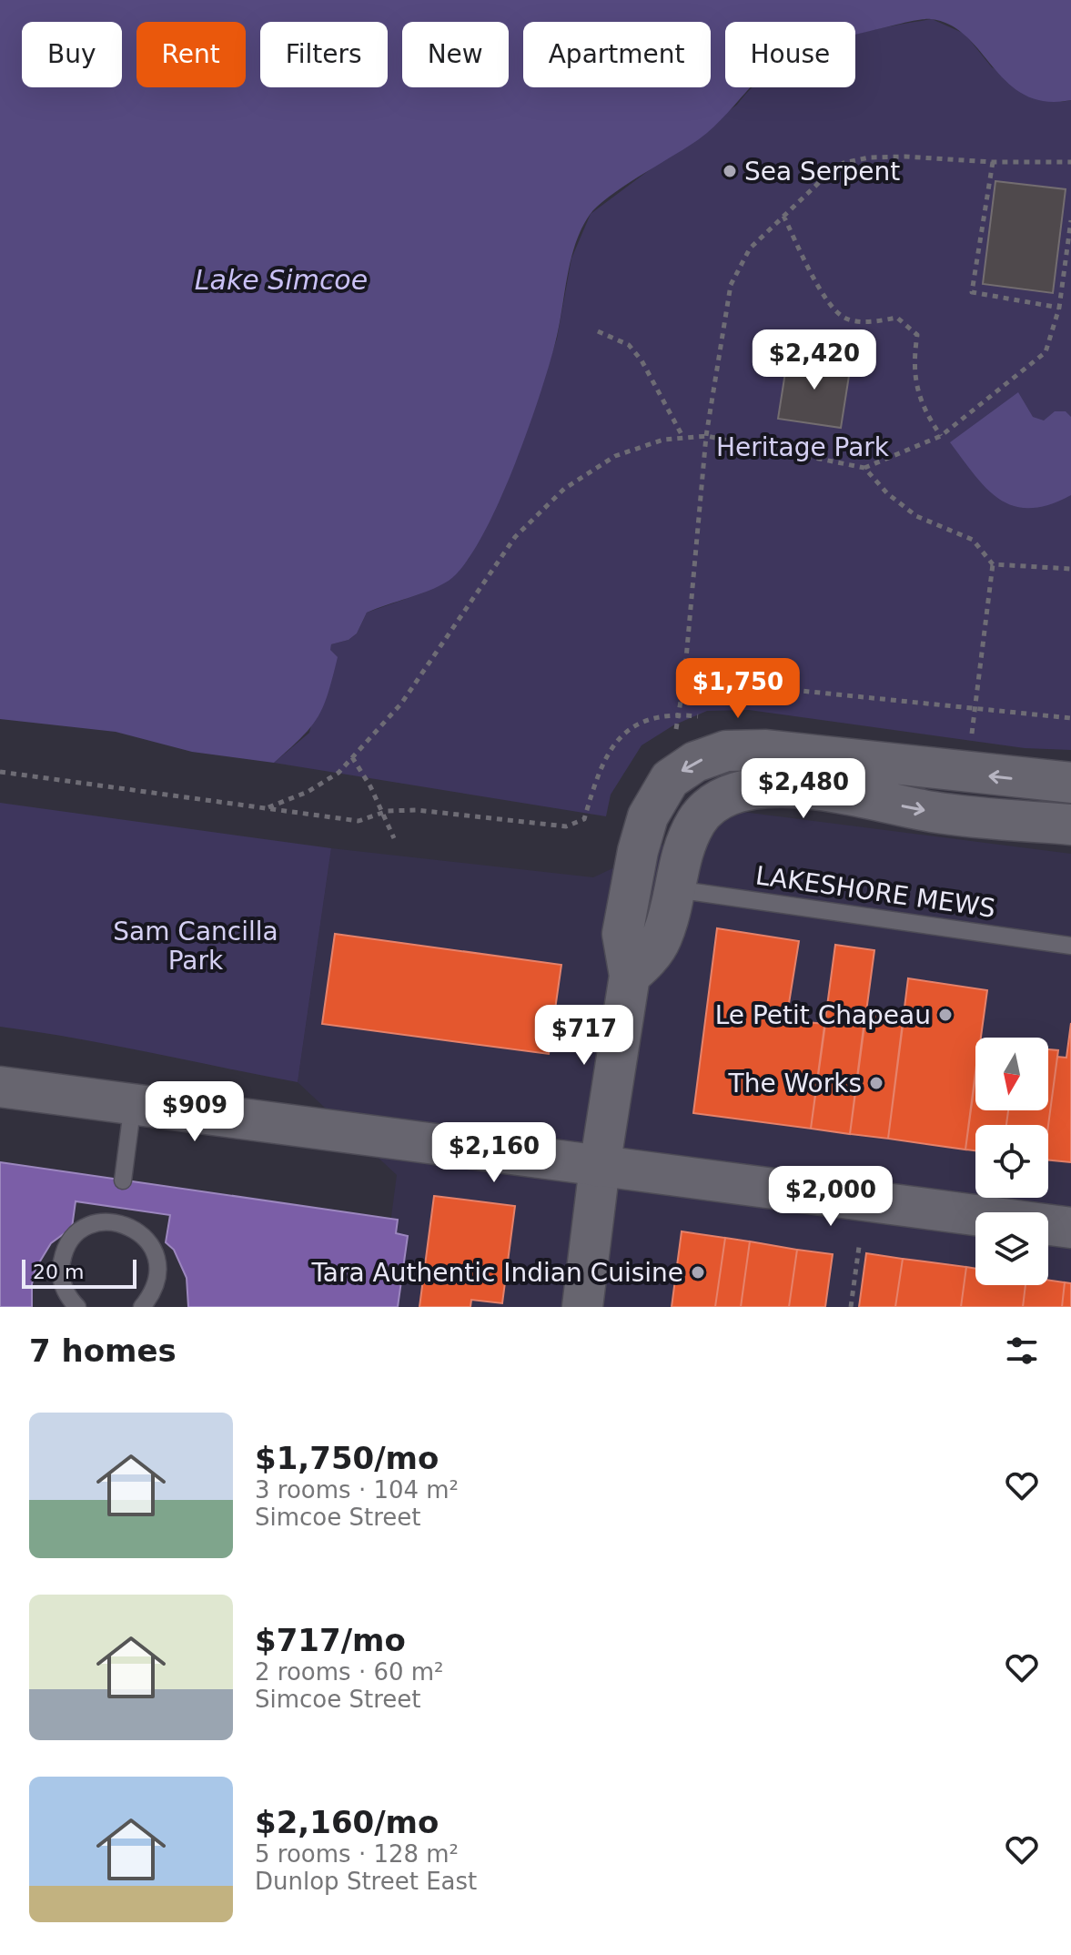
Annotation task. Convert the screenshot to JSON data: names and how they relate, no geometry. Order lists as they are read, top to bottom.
{
  "streets": {
    "lane": ["LAKESHORE MEWS"]
  },
  "water": ["Lake Simcoe"],
  "parks": ["Heritage Park", "Sam Cancilla Park"],
  "places": [
    "Sea Serpent",
    "Le Petit Chapeau",
    "The Works",
    "Tara Authentic Indian Cuisine"
  ],
  "scale_bar": "20 m",
  "north": "bottom",
  "page": {
    "chip": [
      "Buy",
      "Rent",
      "Filters",
      "New",
      "Apartment",
      "House"
    ],
    "price": [
      "$2,420",
      "$1,750",
      "$2,480",
      "$717",
      "$909",
      "$2,160",
      "$2,000"
    ],
    "scale": "20 m",
    "heading": "7 homes",
    "list": [
      {
        "name": "$1,750/mo",
        "note": "3 rooms · 104 m² · Simcoe Street"
      },
      {
        "name": "$717/mo",
        "note": "2 rooms · 60 m² · Simcoe Street"
      },
      {
        "name": "$2,160/mo",
        "note": "5 rooms · 128 m² · Dunlop Street East"
      }
    ]
  }
}
